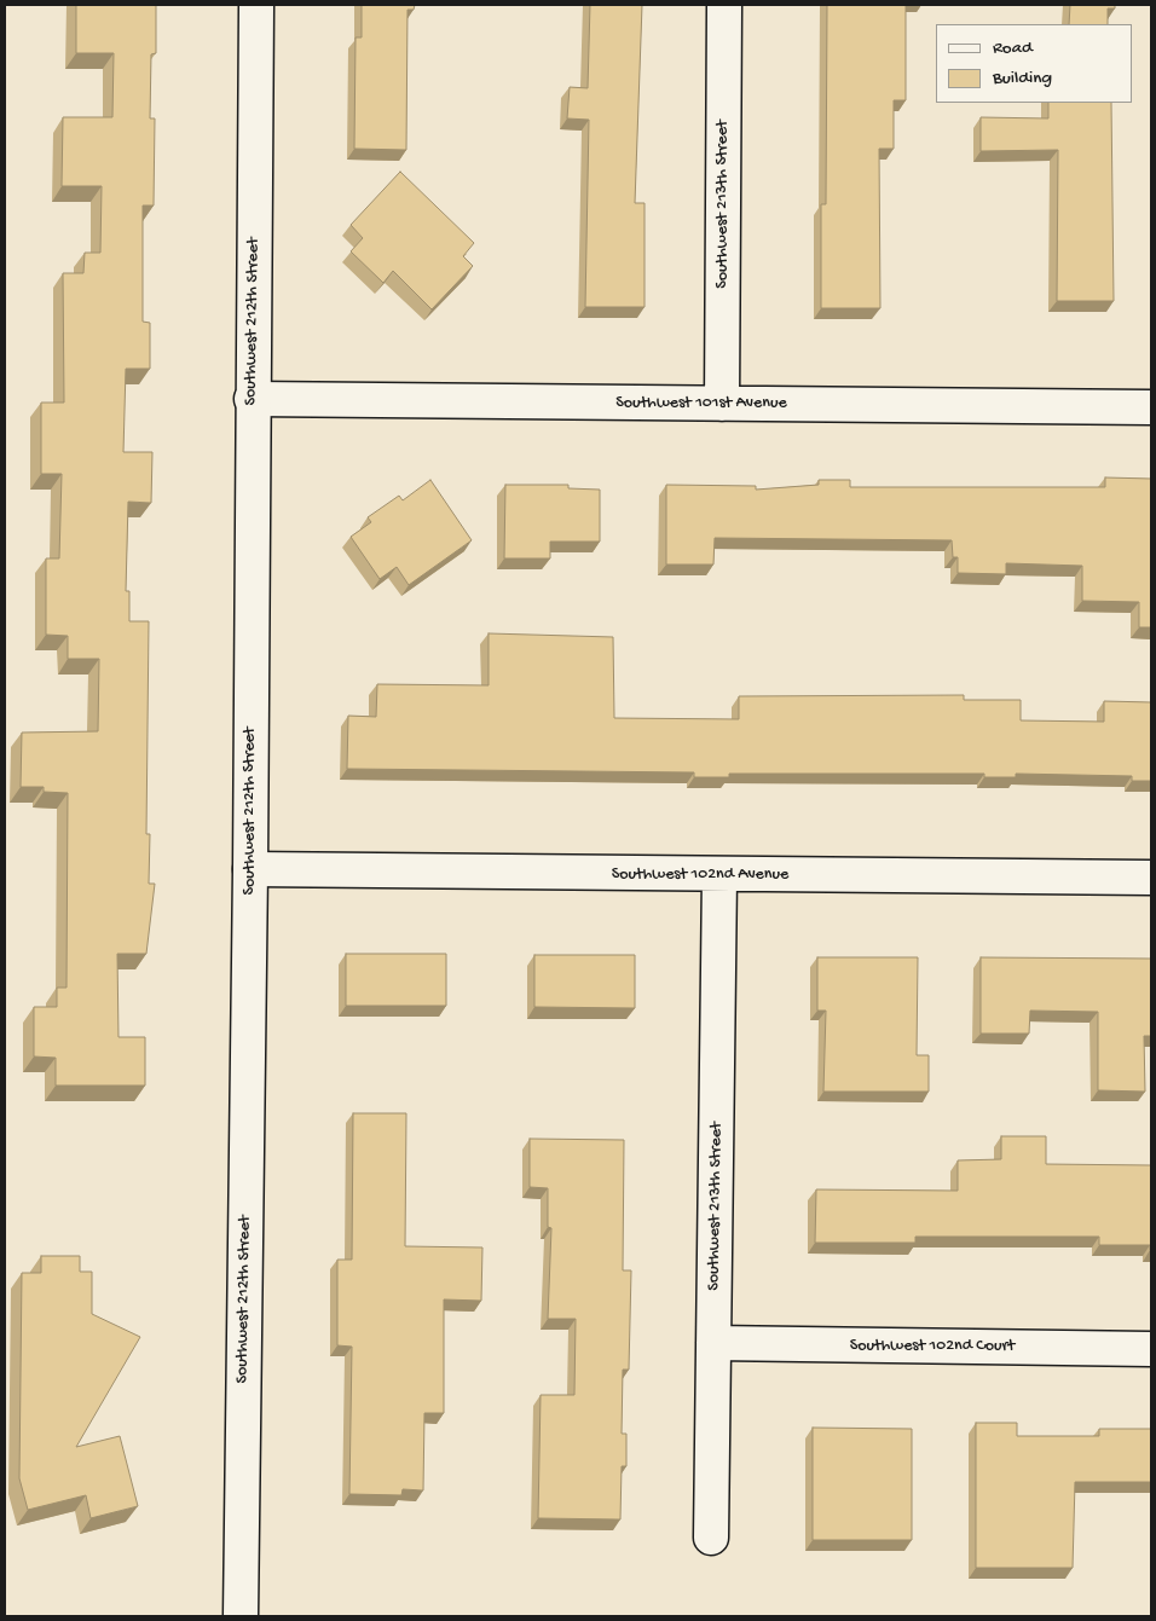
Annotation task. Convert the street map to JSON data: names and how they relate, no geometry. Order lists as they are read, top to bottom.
{
  "streets": {
    "street": [
      "Southwest 213th Street",
      "Southwest 212th Street",
      "Southwest 101st Avenue",
      "Southwest 102nd Avenue",
      "Southwest 102nd Court"
    ]
  },
  "crossings": [
    ["Southwest 213th Street", "Southwest 101st Avenue"],
    ["Southwest 213th Street", "Southwest 102nd Avenue"],
    ["Southwest 213th Street", "Southwest 102nd Court"],
    ["Southwest 212th Street", "Southwest 101st Avenue"],
    ["Southwest 212th Street", "Southwest 102nd Avenue"]
  ],
  "legend": ["Road", "Building"]
}
